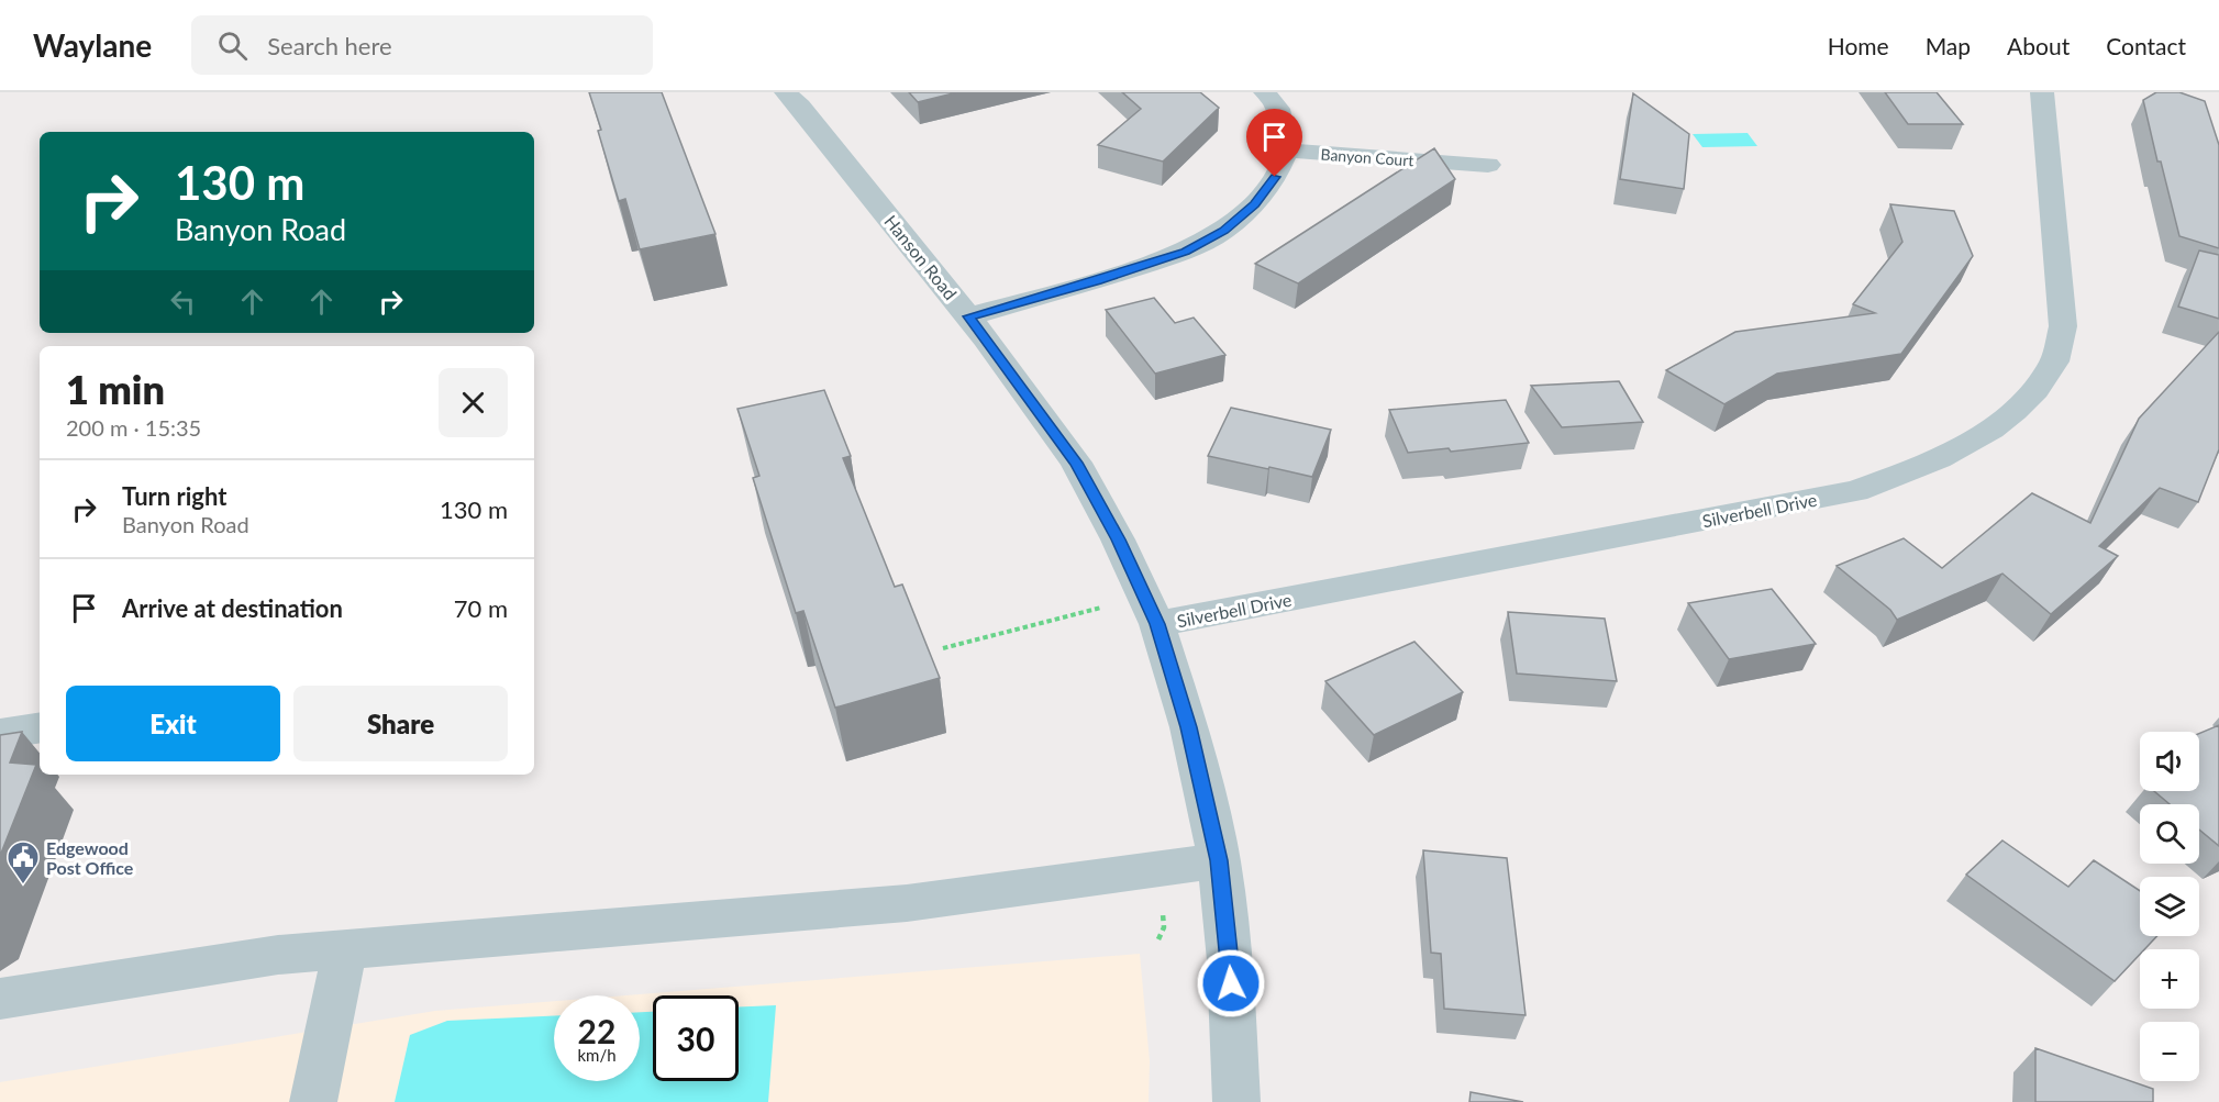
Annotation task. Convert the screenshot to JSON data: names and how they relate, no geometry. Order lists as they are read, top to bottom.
{
  "streets": {
    "street": ["Banyon Court", "Hanson Road", "Silverbell Drive"]
  },
  "crossings": [
    ["Hanson Road", "Silverbell Drive"]
  ],
  "places": {
    "public building": ["Edgewood Post Office"]
  },
  "page": {
    "header": "Waylane",
    "search": "Search here",
    "nav": [
      "Home",
      "Map",
      "About",
      "Contact"
    ],
    "turn": ["130 m", "Banyon Road"],
    "heading": ["1 min", "200 m · 15:35"],
    "list": [
      {
        "name": "Turn right",
        "note": "Banyon Road",
        "value": "130 m"
      },
      {
        "name": "Arrive at destination",
        "value": "70 m"
      }
    ],
    "buttons": ["Exit", "Share"],
    "map_buttons": ["+", "−"],
    "speed": "22 km/h",
    "limit": "30"
  }
}
